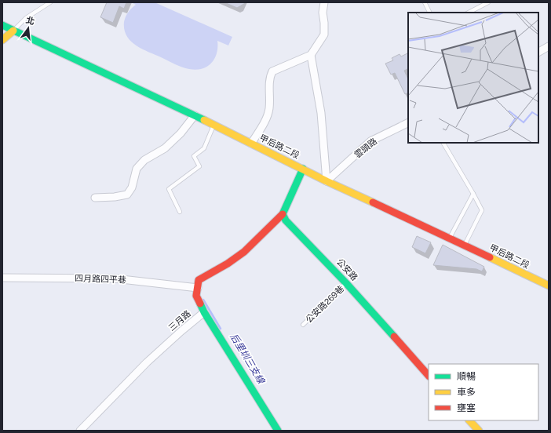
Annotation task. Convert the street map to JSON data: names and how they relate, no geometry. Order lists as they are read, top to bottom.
{
  "streets": {
    "main road": ["甲后路二段", "公安路", "三月路"],
    "street": ["雲頭路", "四月路四平巷"],
    "lane": ["公安路269巷"]
  },
  "crossings": [
    ["甲后路二段", "雲頭路"],
    ["公安路", "公安路269巷"],
    ["四月路四平巷", "三月路"]
  ],
  "water": ["后里圳三支線"],
  "legend": ["順暢", "車多", "壅塞"],
  "north": "top"
}
